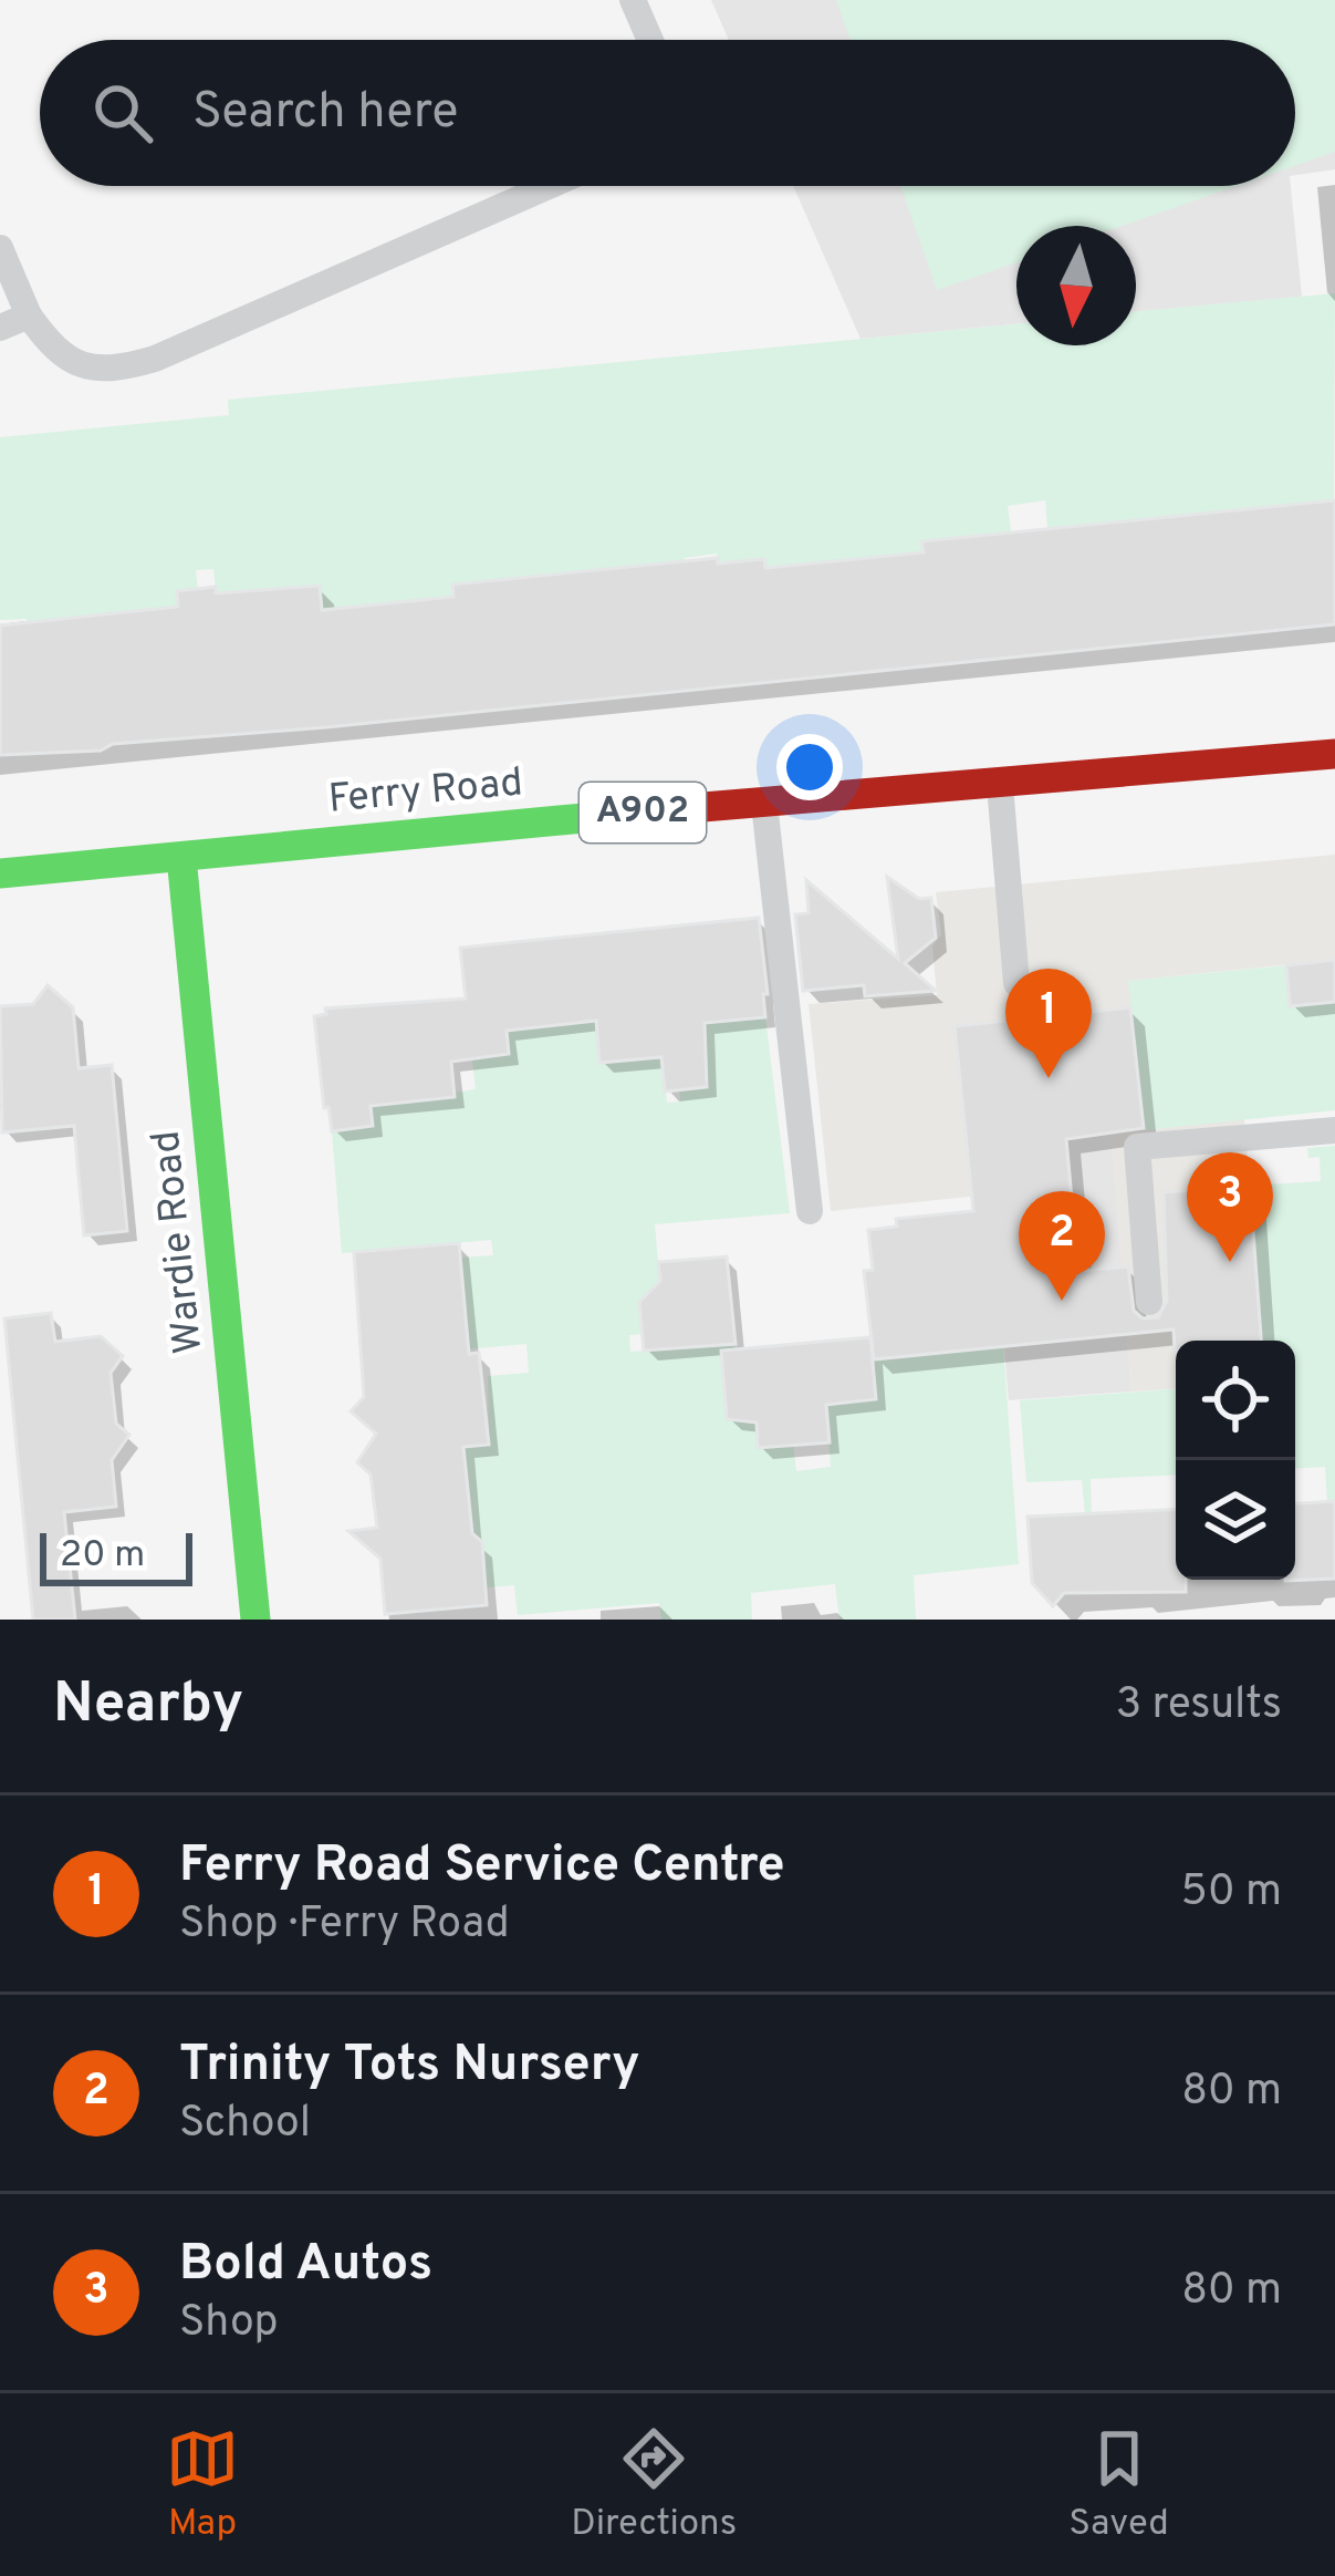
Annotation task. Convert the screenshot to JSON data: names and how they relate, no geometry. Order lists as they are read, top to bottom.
{
  "streets": {
    "main road": ["Ferry Road", "A902", "Wardie Road"]
  },
  "crossings": [
    ["Ferry Road", "Wardie Road"]
  ],
  "scale_bar": "20 m",
  "north": "bottom",
  "page": {
    "search": "Search here",
    "pins": ["1", "3", "2"],
    "scale": "20 m",
    "heading": ["Nearby", "3 results"],
    "list": [
      {
        "mark": "1",
        "name": "Ferry Road Service Centre",
        "note": "Shop · Ferry Road",
        "value": "50 m"
      },
      {
        "mark": "2",
        "name": "Trinity Tots Nursery",
        "note": "School",
        "value": "80 m"
      },
      {
        "mark": "3",
        "name": "Bold Autos",
        "note": "Shop",
        "value": "80 m"
      }
    ],
    "nav": ["Map", "Directions", "Saved"]
  }
}
